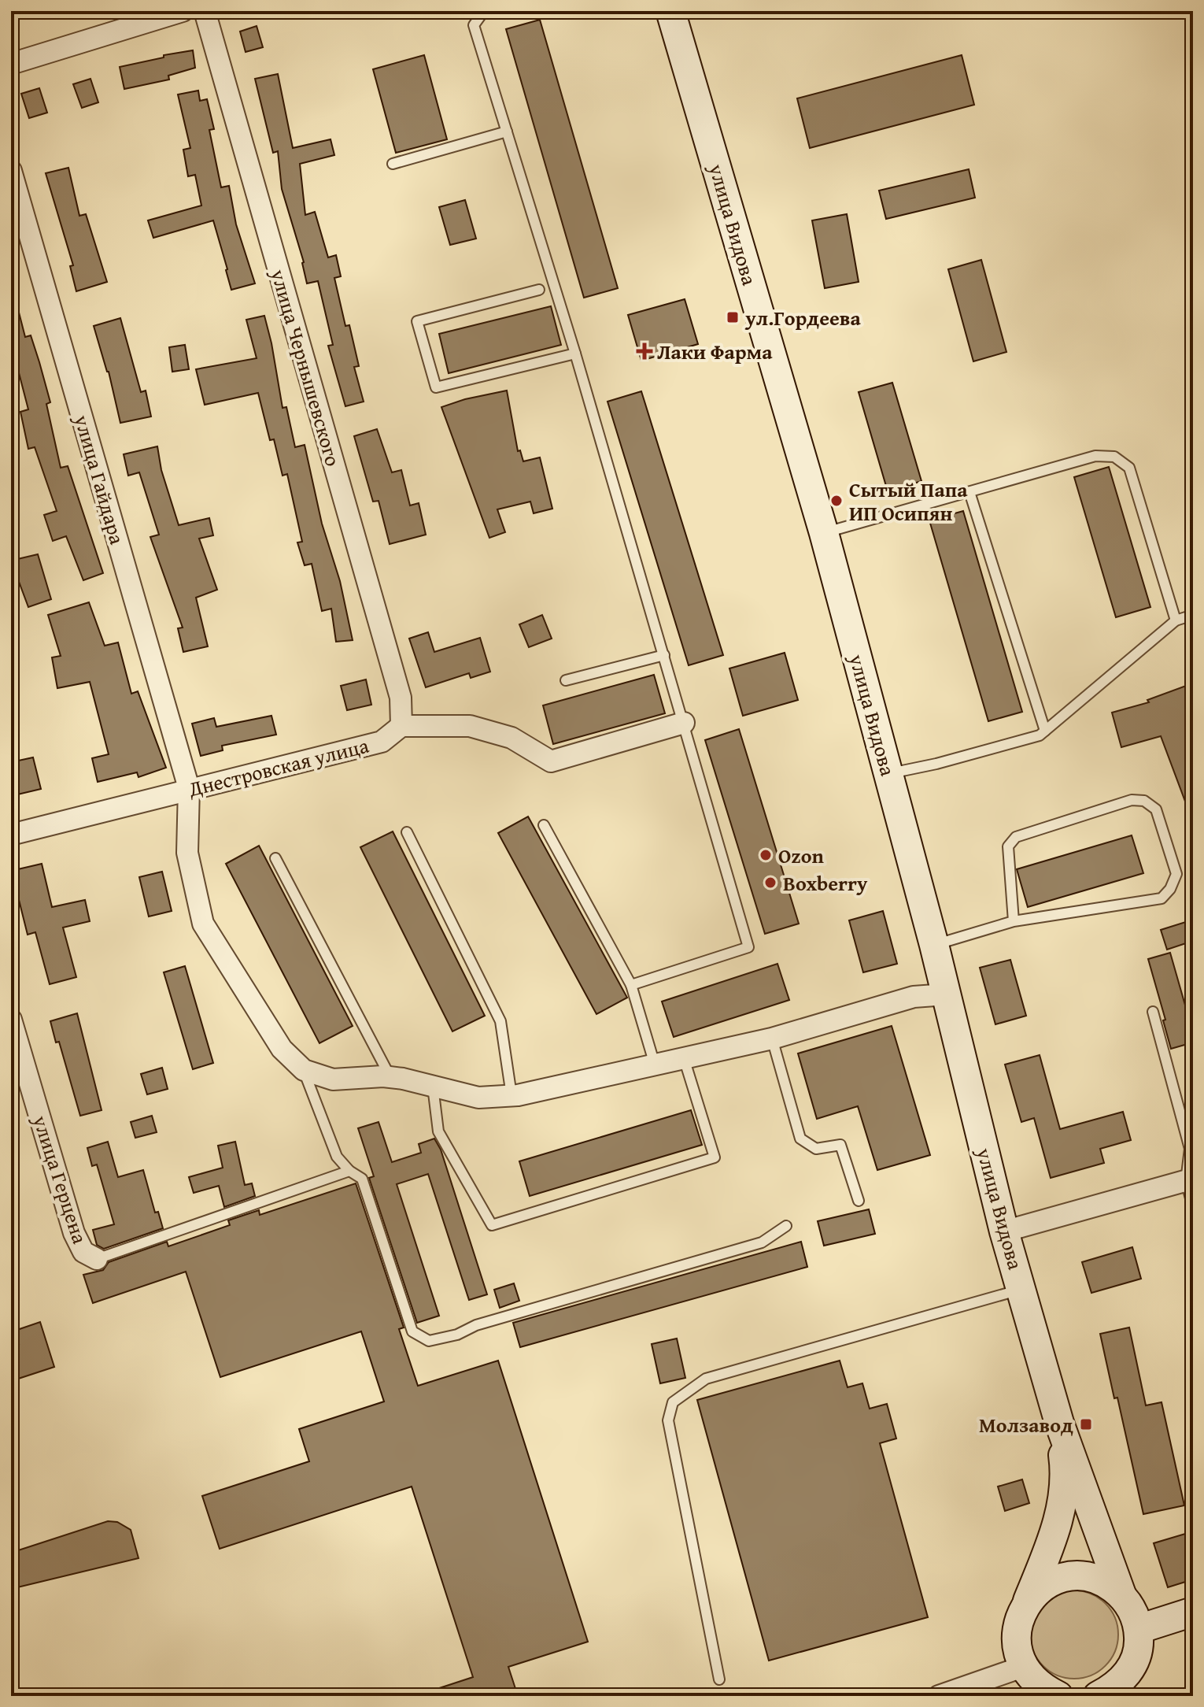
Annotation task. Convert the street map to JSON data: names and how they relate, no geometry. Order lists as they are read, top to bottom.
{
  "streets": {
    "street": [
      "улица Видова",
      "улица Чернышевского",
      "улица Гайдара",
      "Днестровская улица",
      "улица Герцена"
    ]
  },
  "crossings": [
    ["улица Чернышевского", "Днестровская улица"],
    ["улица Гайдара", "Днестровская улица"]
  ],
  "places": {
    "transit": ["ул.Гордеева", "Молзавод"],
    "health": ["Лаки Фарма"],
    "other": ["Сытый Папа ИП Осипян", "Ozon", "Boxberry"]
  }
}
